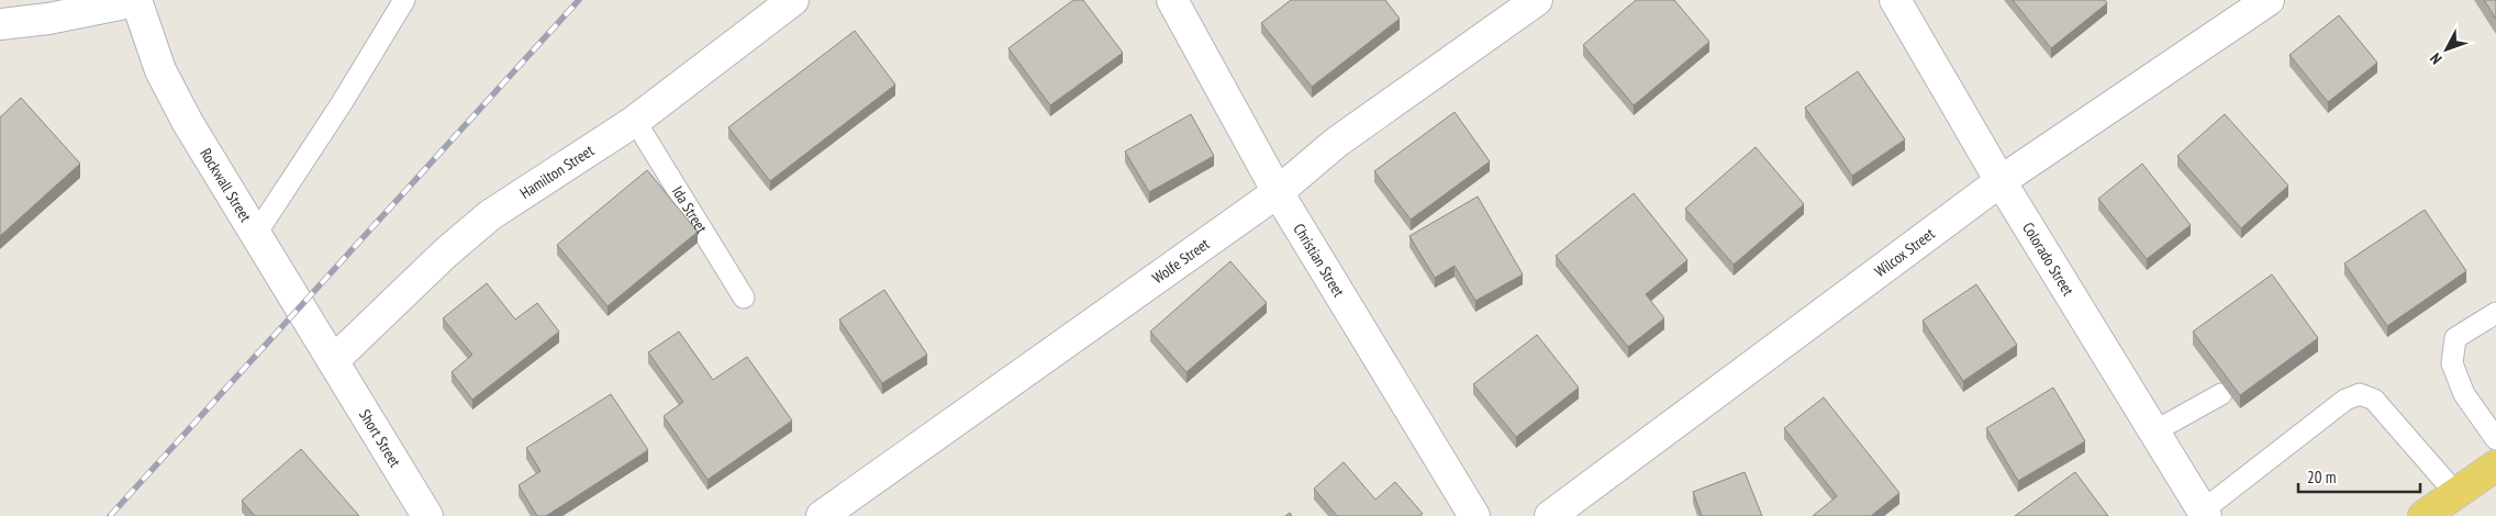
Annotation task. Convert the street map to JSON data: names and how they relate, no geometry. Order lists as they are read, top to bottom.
{
  "streets": {
    "street": [
      "Hamilton Street",
      "Rockwall Street",
      "Wilcox Street",
      "Colorado Street",
      "Wolfe Street",
      "Christian Street",
      "Short Street"
    ],
    "lane": ["Ida Street"]
  },
  "crossings": [
    ["Hamilton Street", "Rockwall Street"],
    ["Hamilton Street", "Ida Street"],
    ["Hamilton Street", "Short Street"],
    ["Rockwall Street", "Short Street"],
    ["Wilcox Street", "Colorado Street"],
    ["Wolfe Street", "Christian Street"]
  ],
  "scale_bar": "20 m",
  "north": "bottom left"
}
